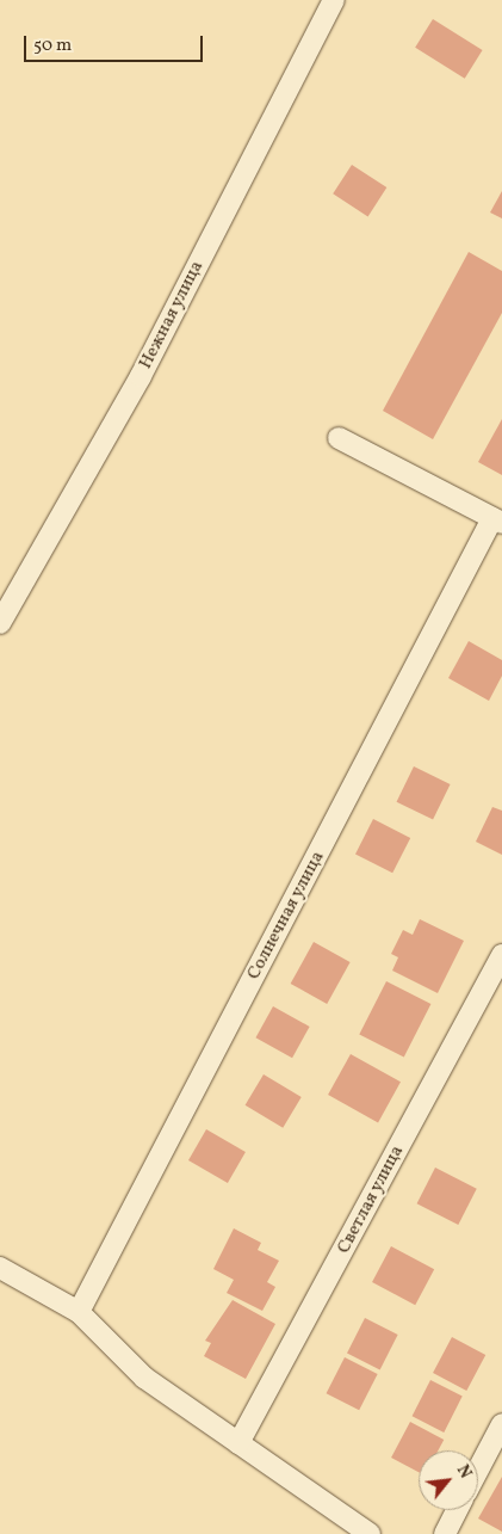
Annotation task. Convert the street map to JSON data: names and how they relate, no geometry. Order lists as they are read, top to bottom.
{
  "streets": {
    "street": ["Нежная улица", "Солнечная улица", "Светлая улица"]
  },
  "scale_bar": "50 m",
  "north": "top right"
}
